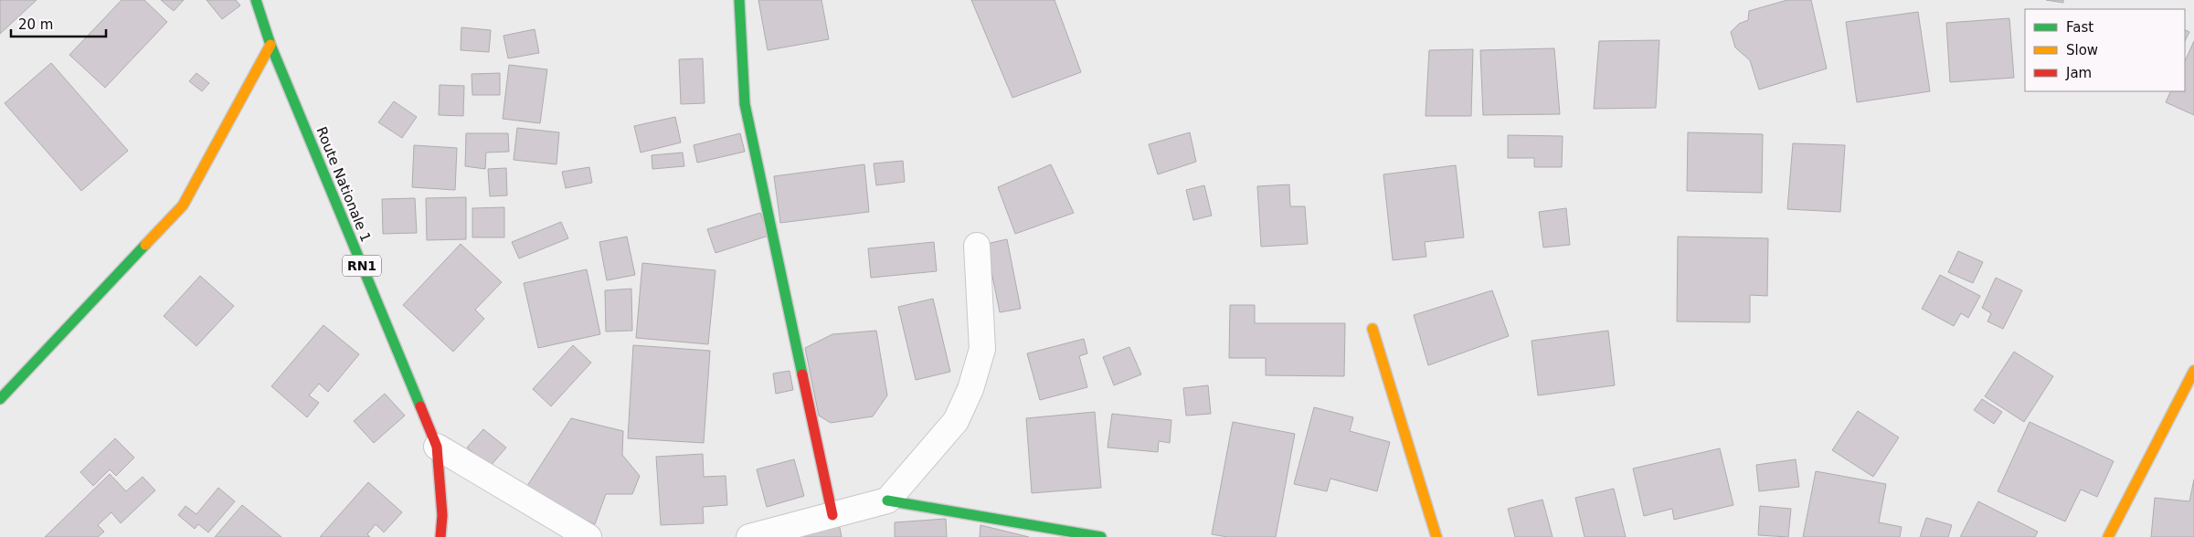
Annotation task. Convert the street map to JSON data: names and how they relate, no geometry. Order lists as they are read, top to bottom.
{
  "streets": {
    "street": ["Route Nationale 1", "RN1"]
  },
  "legend": ["Fast", "Slow", "Jam"],
  "scale_bar": "20 m"
}
